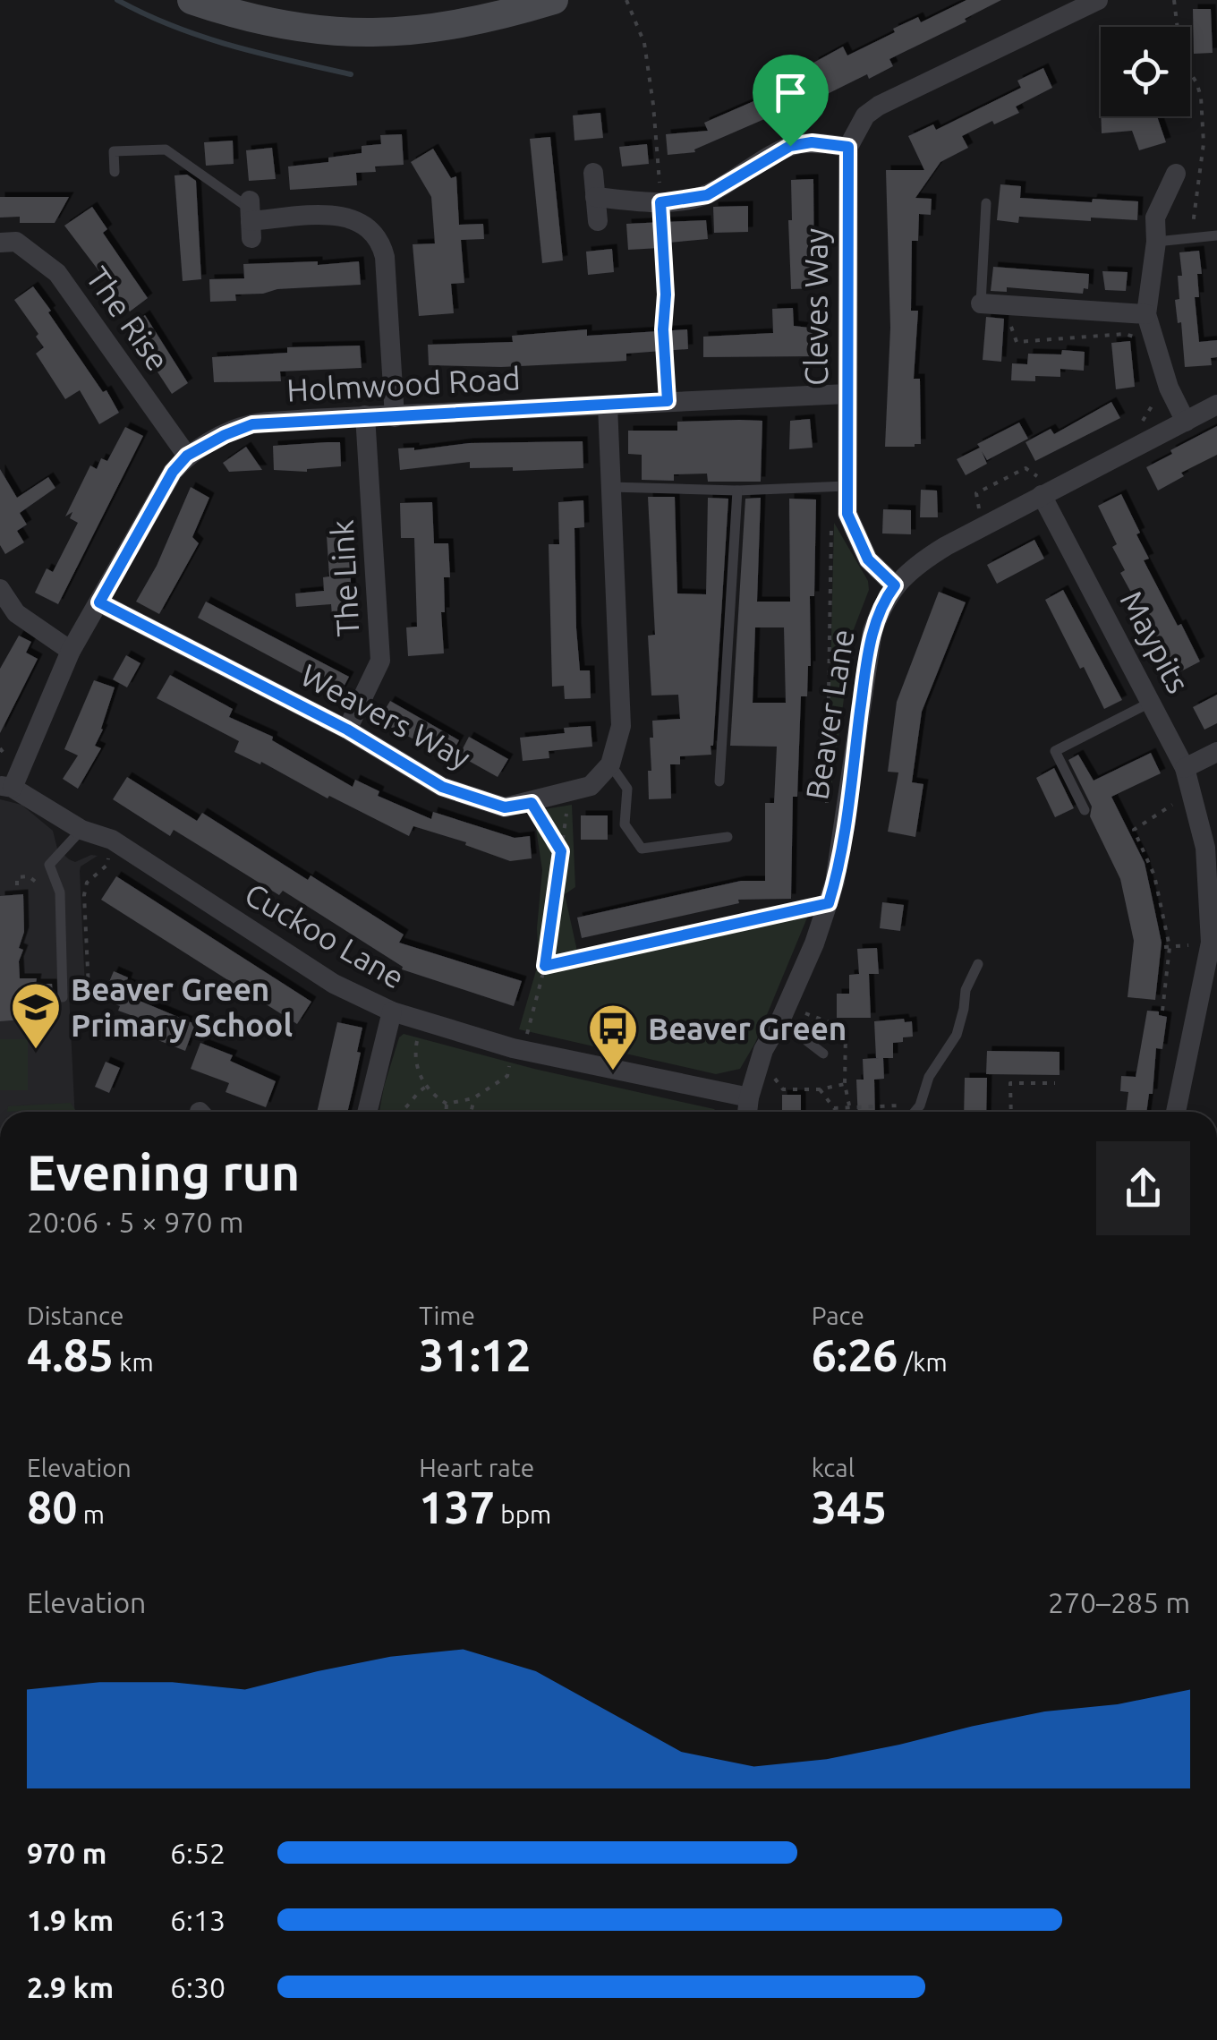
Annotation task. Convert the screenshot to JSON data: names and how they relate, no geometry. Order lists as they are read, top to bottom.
{
  "streets": {
    "street": [
      "Cleves Way",
      "The Rise",
      "Holmwood Road",
      "The Link",
      "Maypits",
      "Beaver Lane",
      "Weavers Way",
      "Cuckoo Lane"
    ]
  },
  "crossings": [
    ["Cleves Way", "Holmwood Road"],
    ["Cleves Way", "Beaver Lane"],
    ["The Rise", "Holmwood Road"],
    ["Holmwood Road", "The Link"],
    ["Holmwood Road", "Weavers Way"],
    ["Holmwood Road", "Cuckoo Lane"],
    ["The Link", "Weavers Way"],
    ["Maypits", "Beaver Lane"],
    ["Beaver Lane", "Cuckoo Lane"]
  ],
  "places": {
    "school or university": ["Beaver Green Primary School"],
    "bus stop": ["Beaver Green"]
  },
  "page": {
    "heading": ["Evening run", "20:06 · 5 × 970 m"],
    "stats": [
      ["Distance", "4.85 km"],
      ["Time", "31:12"],
      ["Pace", "6:26 /km"],
      ["Elevation", "80 m"],
      ["Heart rate", "137 bpm"],
      ["kcal", "345"]
    ],
    "chart": ["Elevation", "270–285 m"],
    "list": [
      {
        "name": "970 m",
        "note": "6:52"
      },
      {
        "name": "1.9 km",
        "note": "6:13"
      },
      {
        "name": "2.9 km",
        "note": "6:30"
      }
    ]
  }
}
